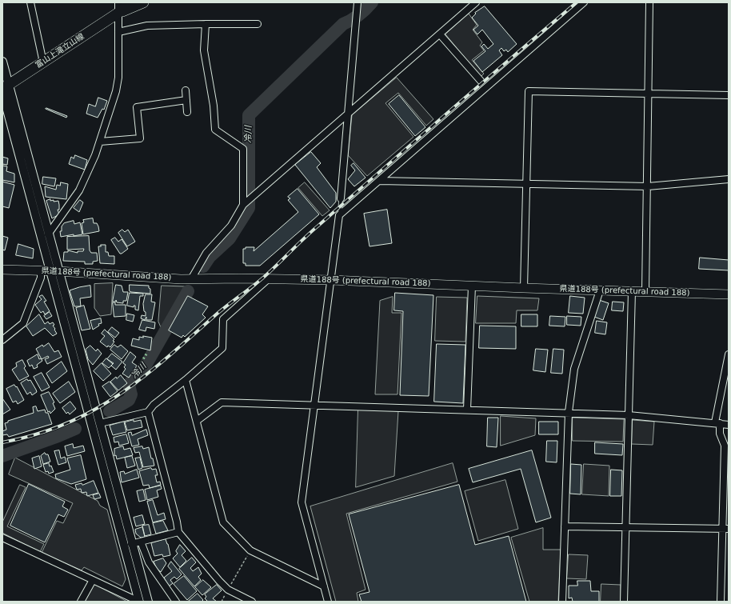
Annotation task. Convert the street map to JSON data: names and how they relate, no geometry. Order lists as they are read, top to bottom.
{
  "streets": {
    "main road": ["富山上滝立山線", "県道188号 (prefectural road 188)"]
  },
  "water": ["冷川"]
}
